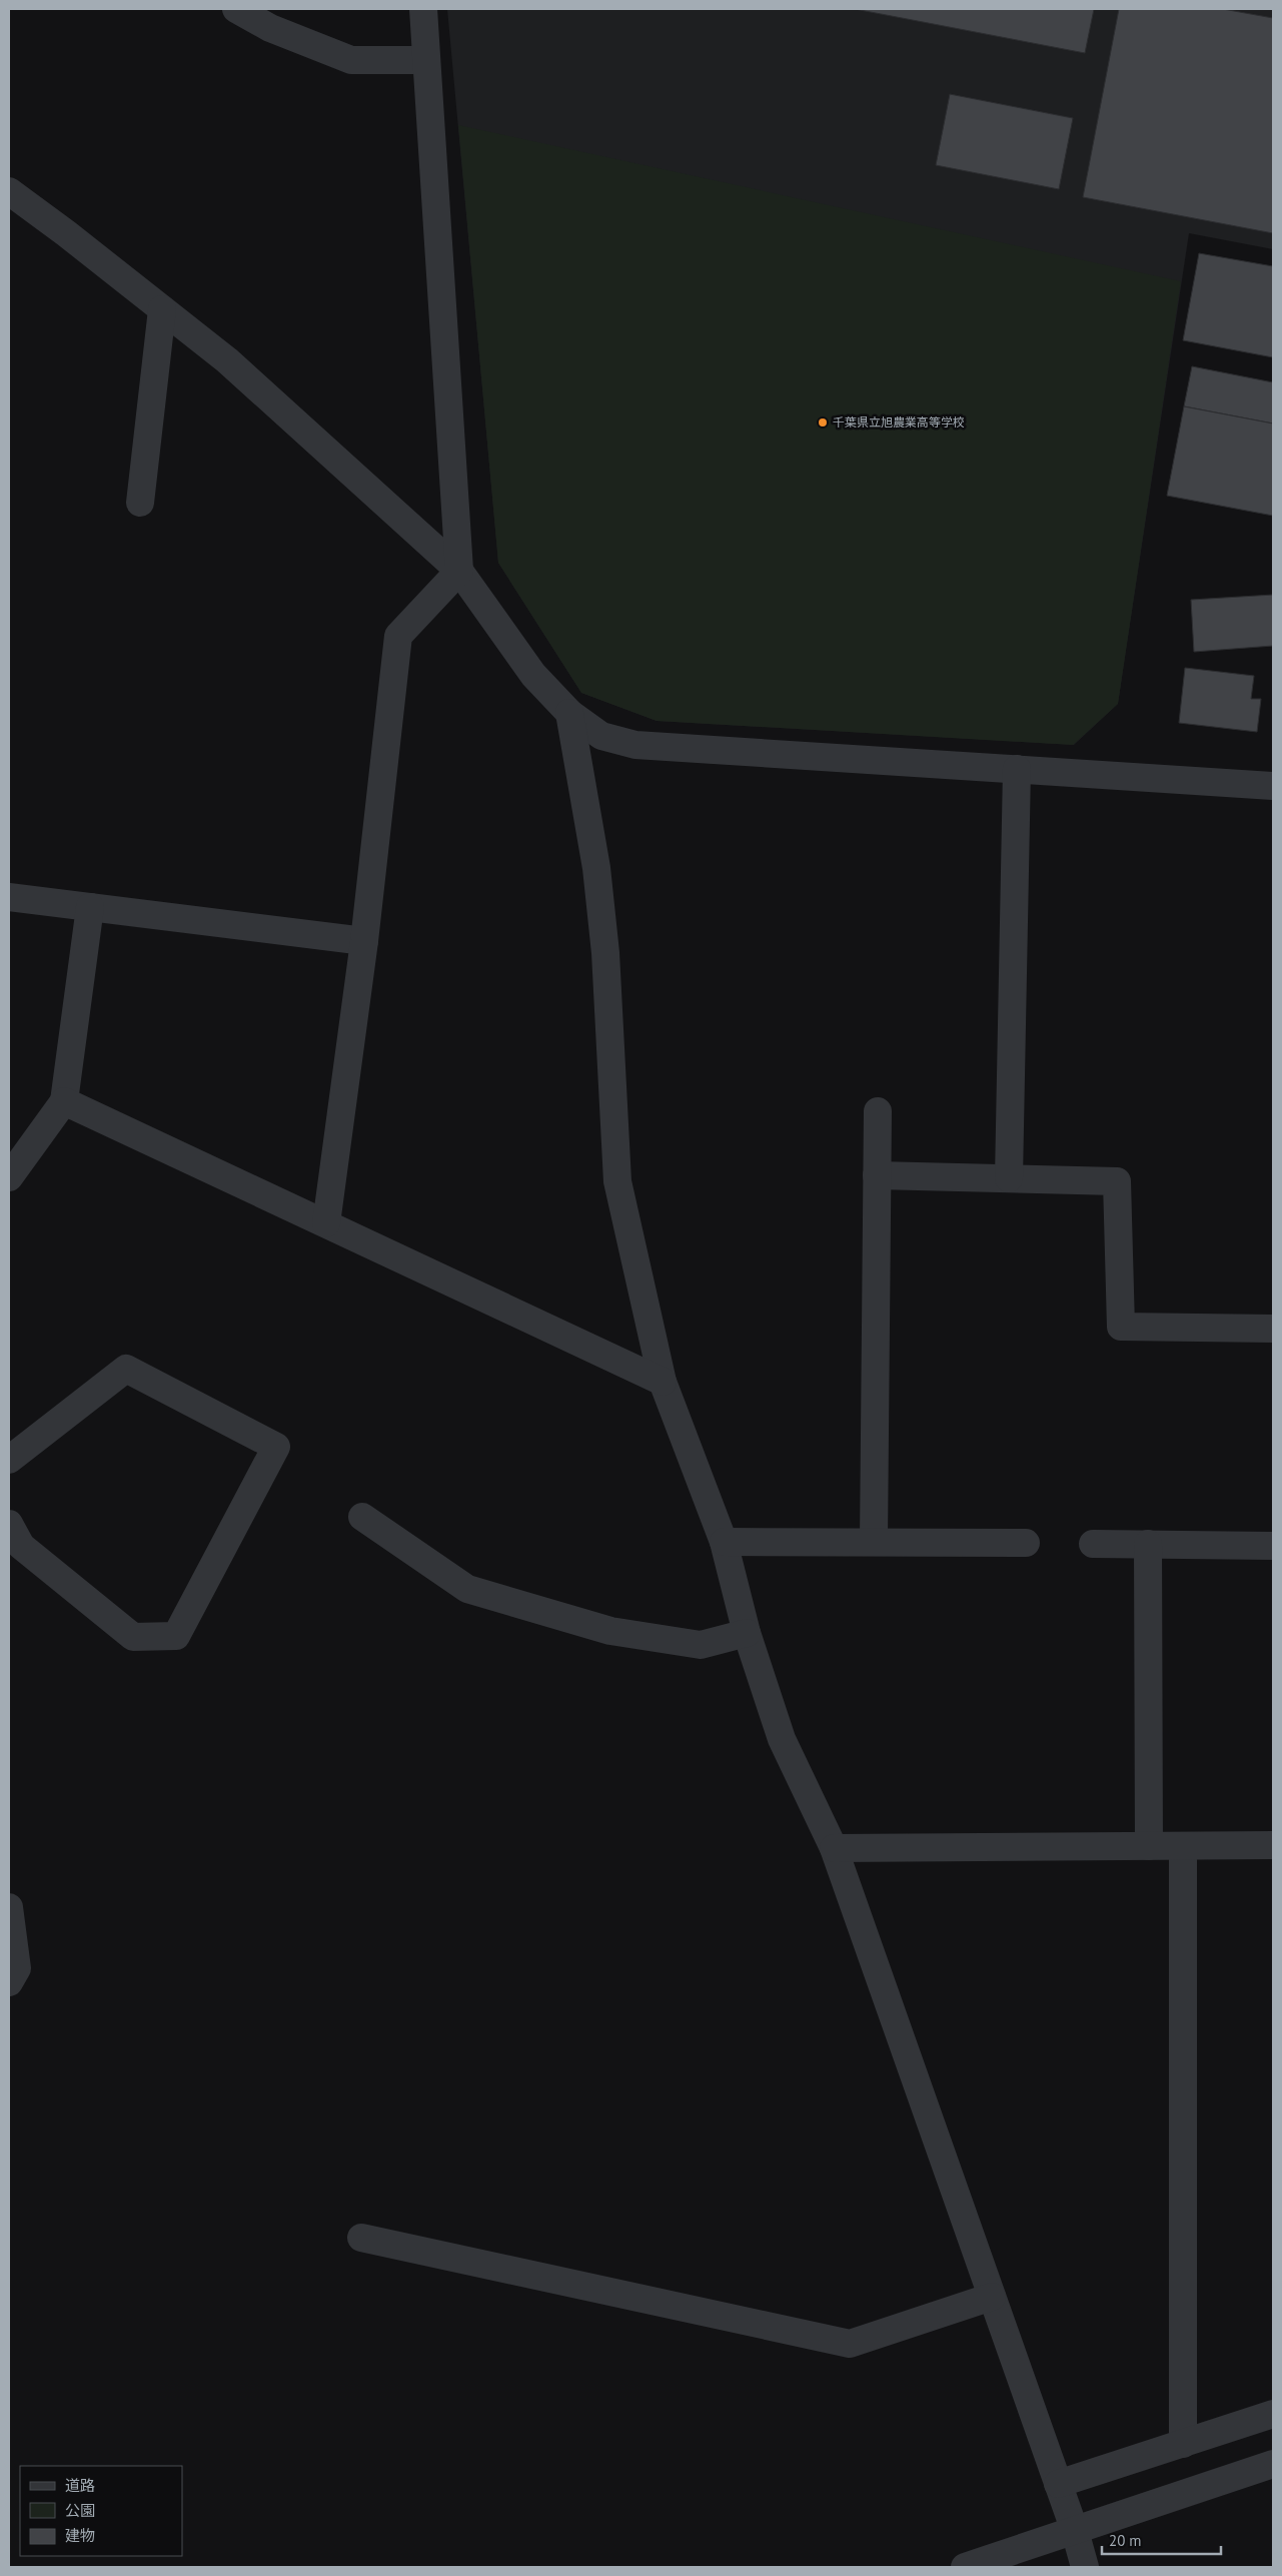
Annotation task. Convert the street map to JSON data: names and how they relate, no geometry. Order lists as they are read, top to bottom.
{
  "places": ["千葉県立旭農業高等学校"],
  "legend": ["道路", "公園", "建物"],
  "scale_bar": "20 m"
}
